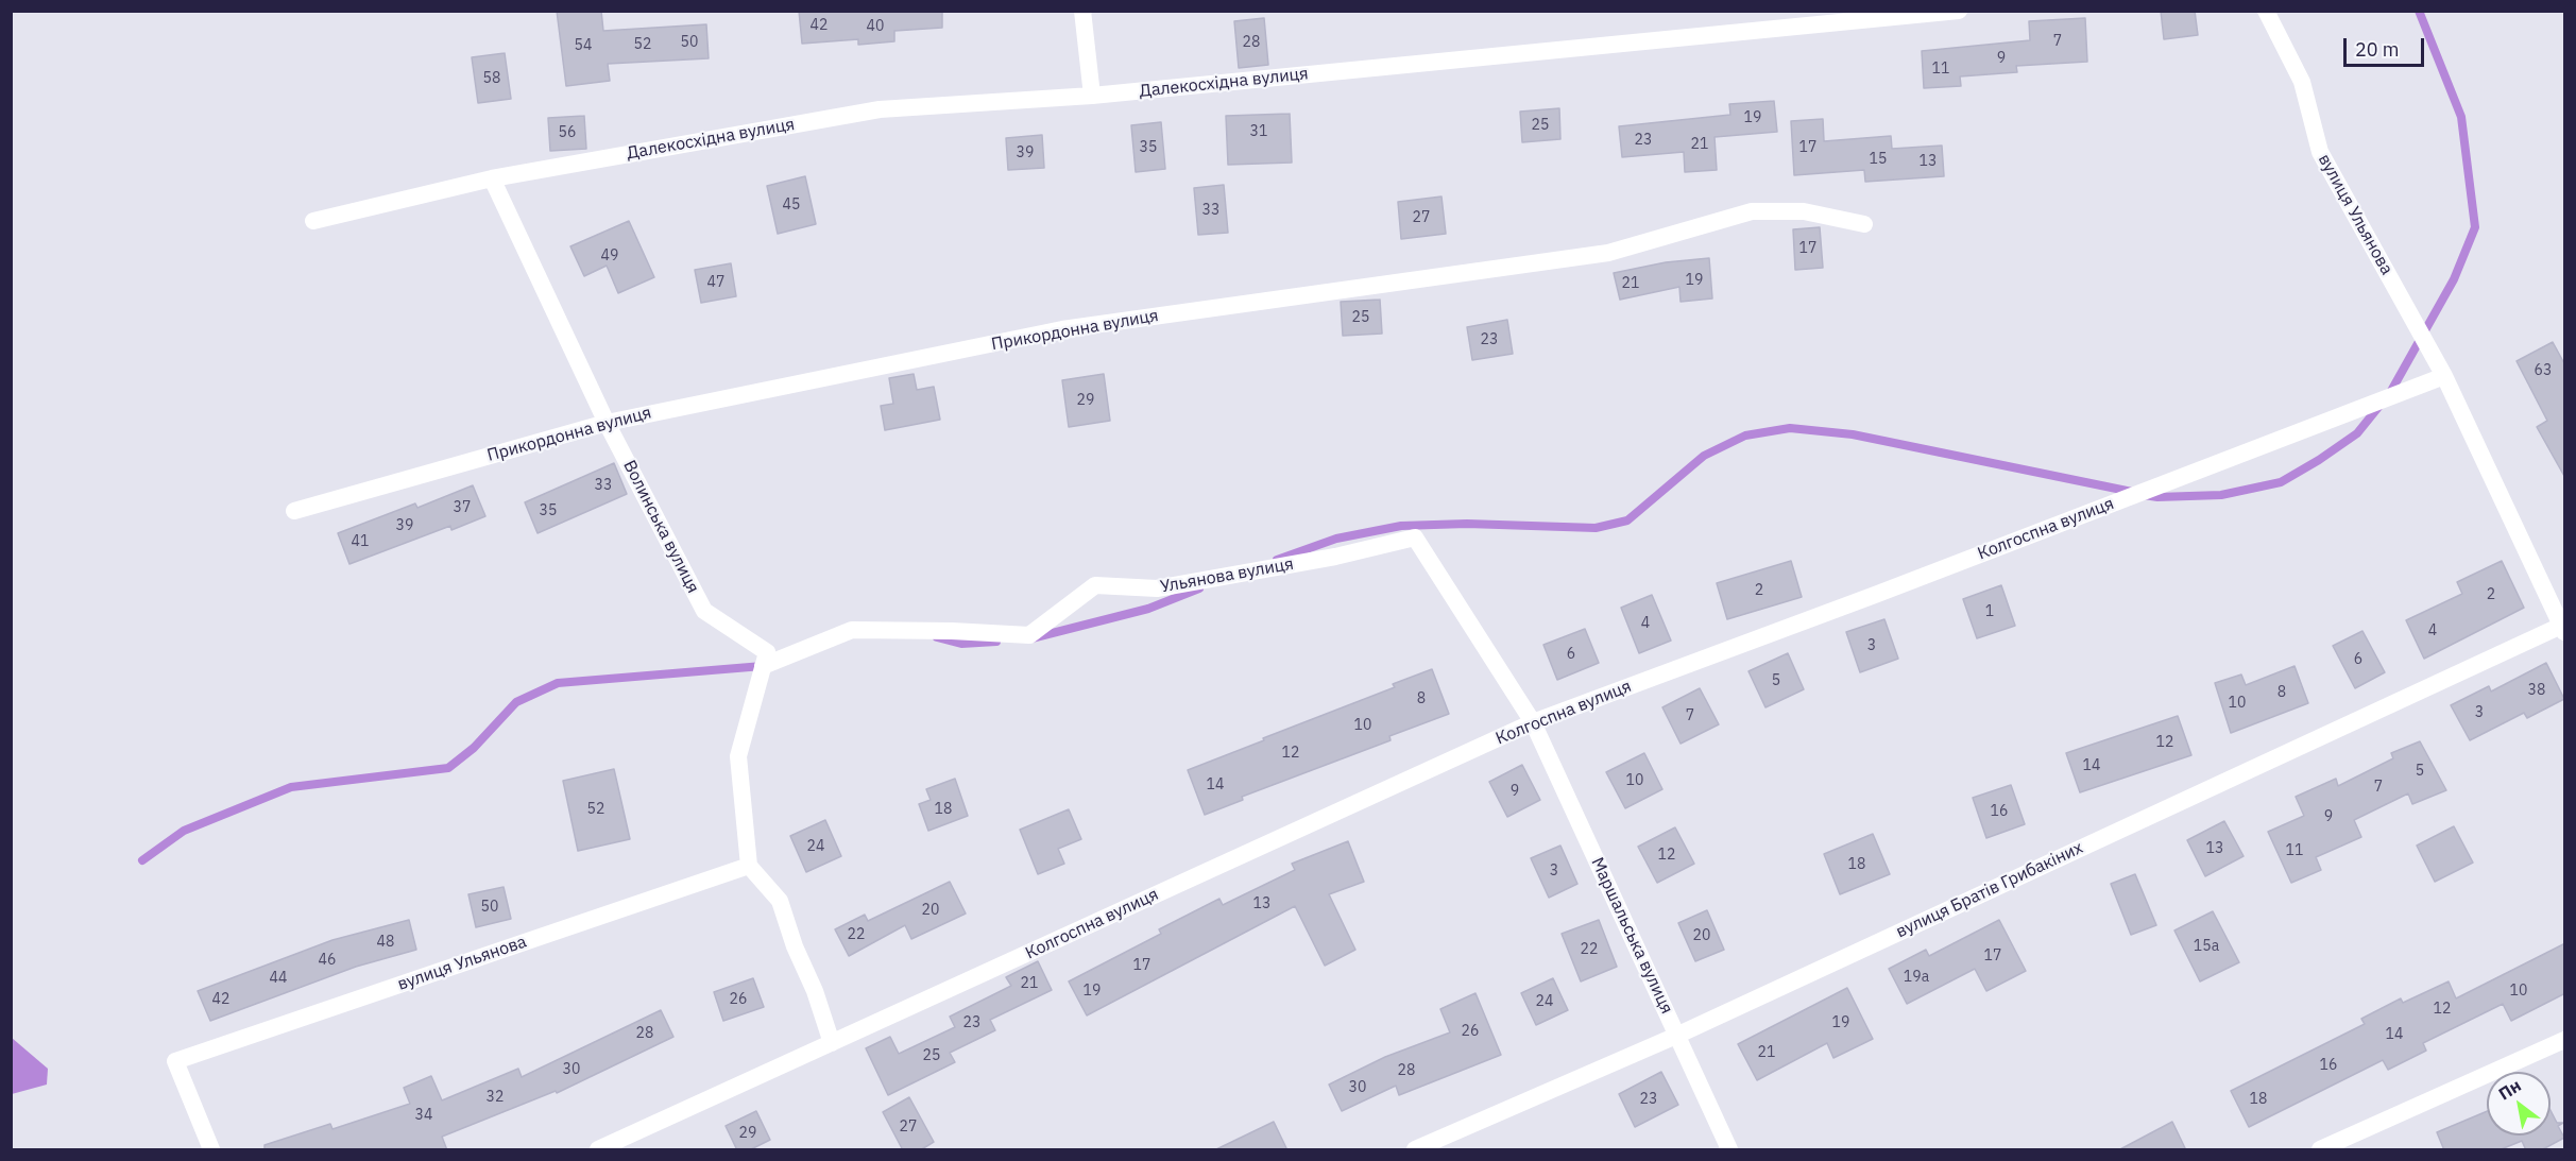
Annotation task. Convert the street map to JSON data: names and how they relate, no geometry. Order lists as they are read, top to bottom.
{
  "streets": {
    "street": [
      "Далекосхідна вулиця",
      "вулиця Ульянова",
      "Прикордонна вулиця",
      "Волинська вулиця",
      "Колгоспна вулиця",
      "Ульянова вулиця",
      "вулиця Братів Грибакіних",
      "Маршальська вулиця"
    ]
  },
  "crossings": [
    ["Далекосхідна вулиця", "Волинська вулиця"],
    ["вулиця Ульянова", "Колгоспна вулиця"],
    ["Прикордонна вулиця", "Волинська вулиця"],
    ["Волинська вулиця", "Ульянова вулиця"],
    ["Колгоспна вулиця", "Ульянова вулиця"],
    ["Колгоспна вулиця", "Маршальська вулиця"],
    ["Ульянова вулиця", "Маршальська вулиця"],
    ["вулиця Братів Грибакіних", "Маршальська вулиця"]
  ],
  "house_numbers": [
    "42",
    "40",
    "7",
    "50",
    "28",
    "52",
    "54",
    "9",
    "11",
    "58",
    "19",
    "25",
    "31",
    "56",
    "23",
    "21",
    "35",
    "17",
    "39",
    "15",
    "13",
    "45",
    "33",
    "27",
    "17",
    "49",
    "19",
    "47",
    "21",
    "25",
    "23",
    "63",
    "29",
    "33",
    "37",
    "35",
    "39",
    "41",
    "2",
    "2",
    "1",
    "4",
    "4",
    "3",
    "6",
    "6",
    "5",
    "38",
    "8",
    "8",
    "10",
    "3",
    "7",
    "10",
    "12",
    "12",
    "14",
    "5",
    "10",
    "14",
    "7",
    "9",
    "52",
    "18",
    "16",
    "9",
    "24",
    "13",
    "11",
    "12",
    "18",
    "3",
    "13",
    "50",
    "20",
    "22",
    "20",
    "48",
    "15а",
    "22",
    "17",
    "46",
    "17",
    "19а",
    "44",
    "21",
    "19",
    "10",
    "42",
    "26",
    "24",
    "12",
    "23",
    "19",
    "26",
    "28",
    "14",
    "21",
    "25",
    "16",
    "30",
    "28",
    "30",
    "32",
    "23",
    "18",
    "34",
    "27",
    "29"
  ],
  "scale_bar": "20 m",
  "north": "top left"
}
